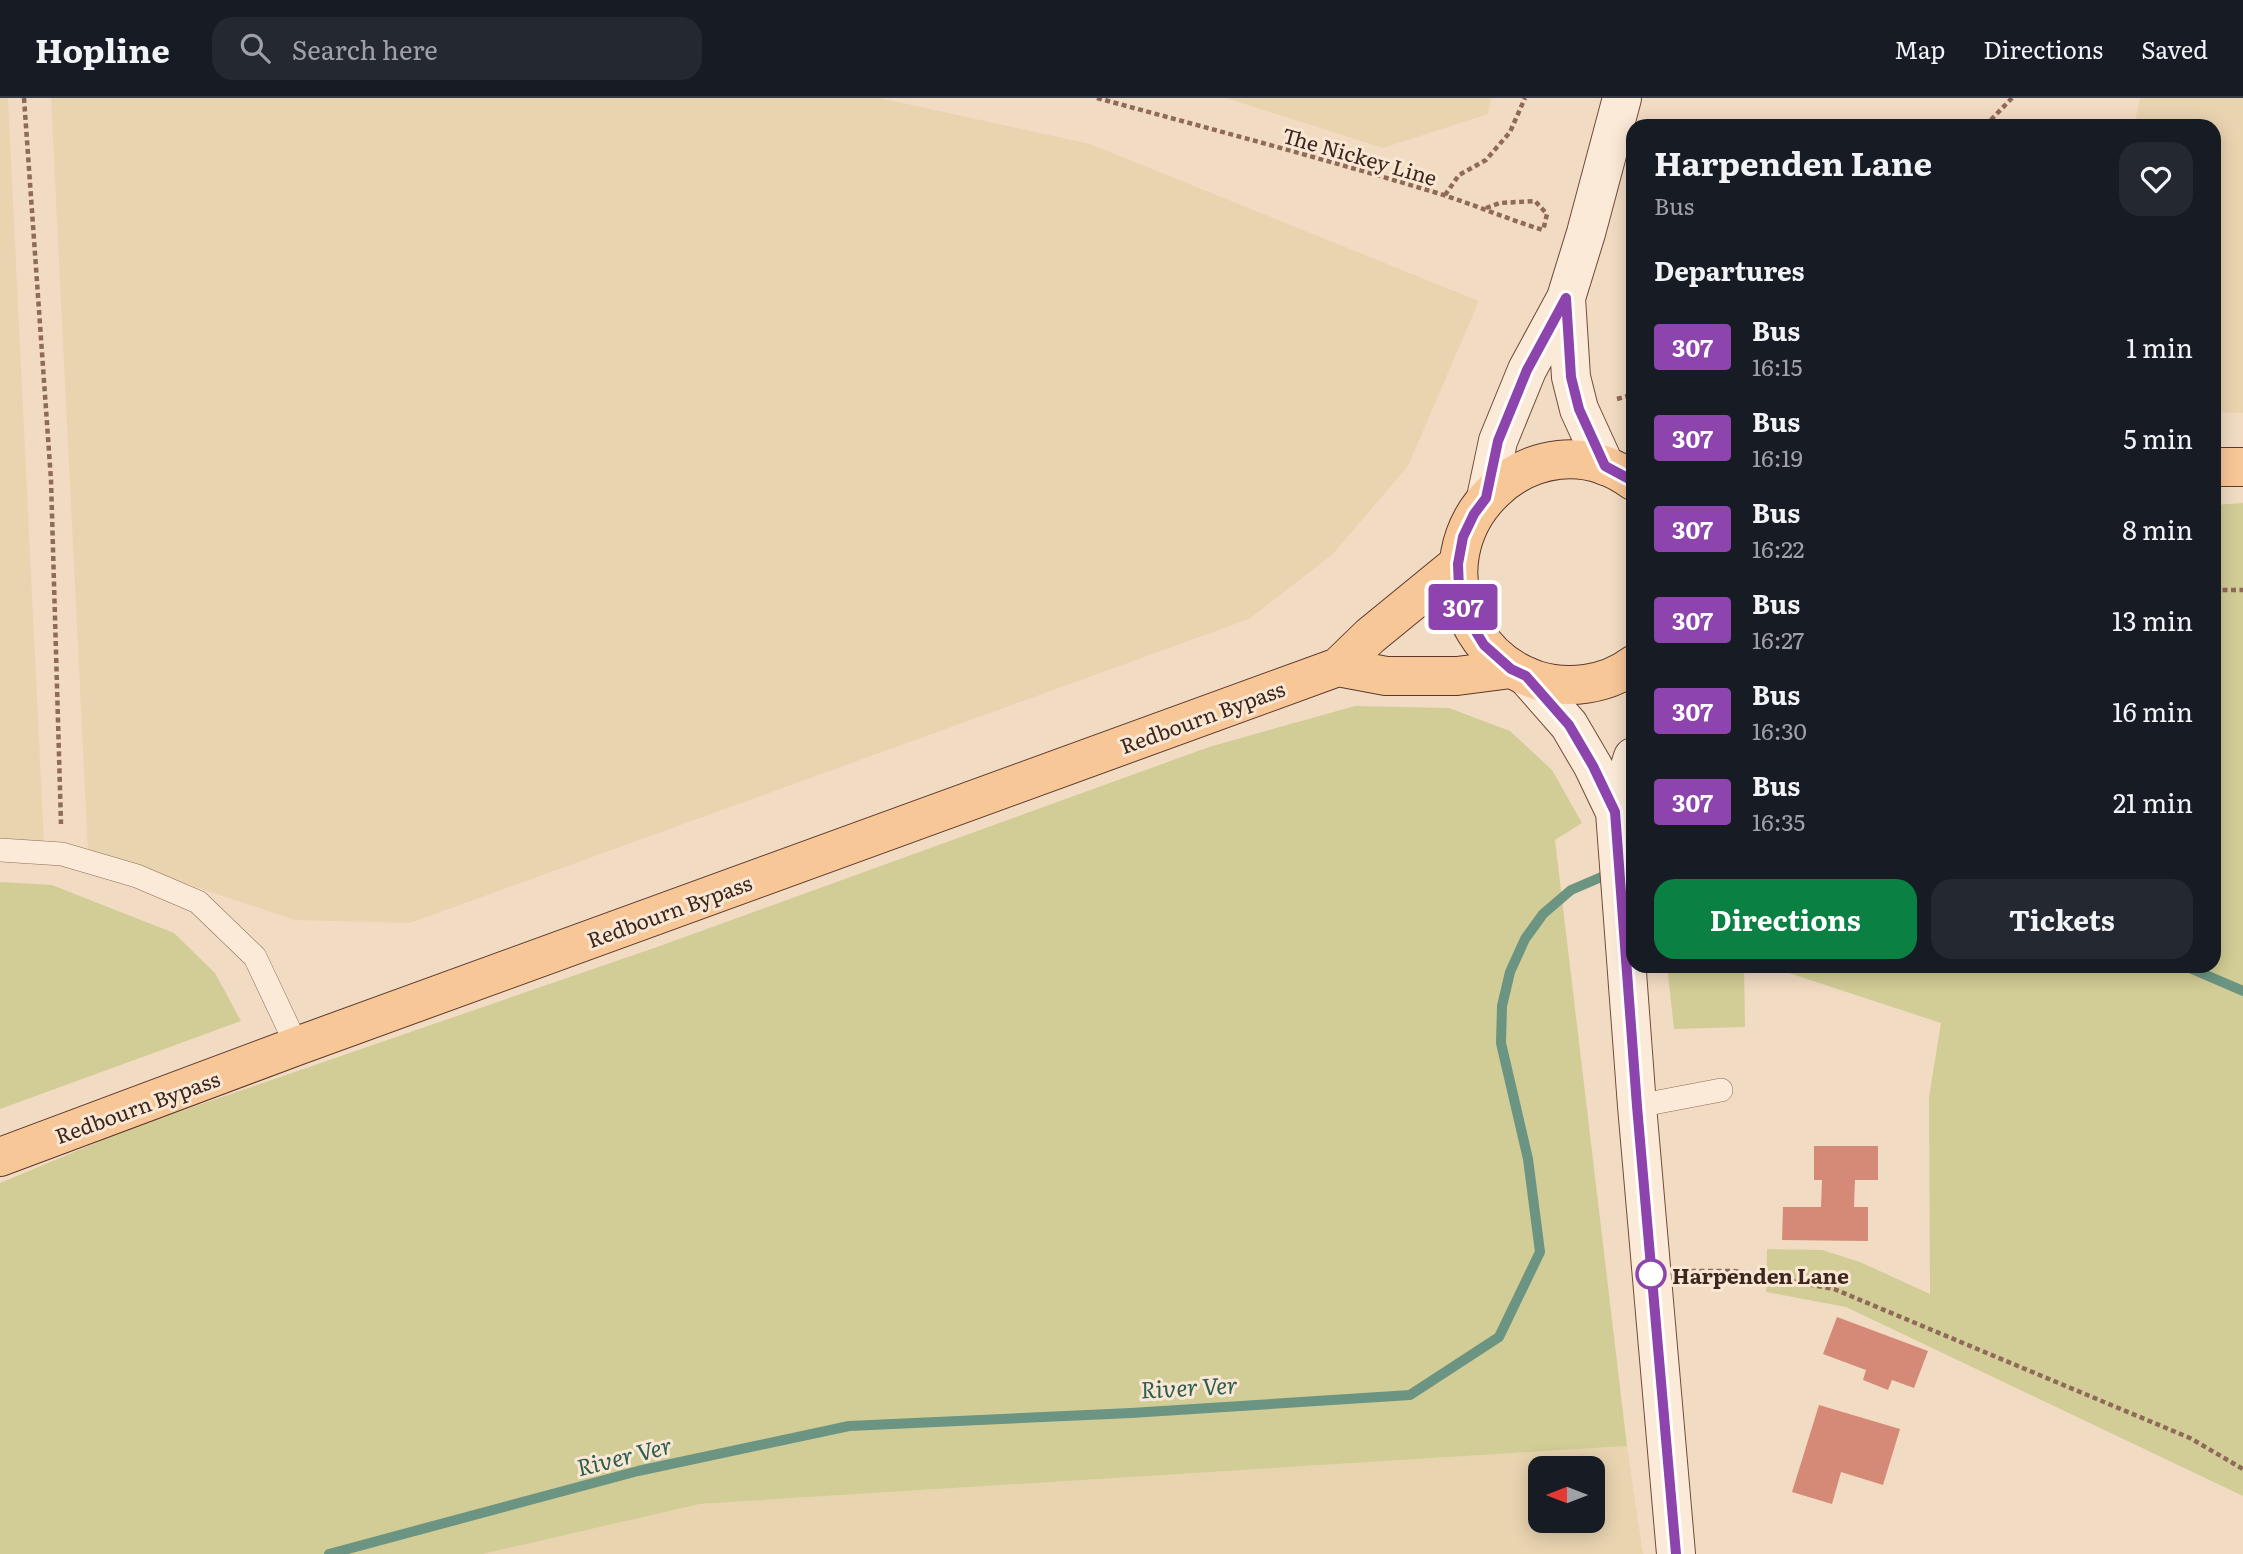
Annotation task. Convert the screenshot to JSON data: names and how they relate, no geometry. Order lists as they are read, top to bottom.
{
  "streets": {
    "main road": ["Redbourn Bypass"],
    "path": ["The Nickey Line"]
  },
  "water": ["River Ver"],
  "places": ["Harpenden Lane"],
  "lines": ["bus line 307"],
  "north": "left",
  "page": {
    "header": "Hopline",
    "search": "Search here",
    "nav": ["Map", "Directions", "Saved"],
    "on_map": "307",
    "heading": [
      ["Harpenden Lane", "Bus"],
      "Departures"
    ],
    "list": [
      {
        "mark": "307",
        "name": "Bus",
        "note": "16:15",
        "value": "1 min"
      },
      {
        "mark": "307",
        "name": "Bus",
        "note": "16:19",
        "value": "5 min"
      },
      {
        "mark": "307",
        "name": "Bus",
        "note": "16:22",
        "value": "8 min"
      },
      {
        "mark": "307",
        "name": "Bus",
        "note": "16:27",
        "value": "13 min"
      },
      {
        "mark": "307",
        "name": "Bus",
        "note": "16:30",
        "value": "16 min"
      },
      {
        "mark": "307",
        "name": "Bus",
        "note": "16:35",
        "value": "21 min"
      }
    ],
    "buttons": ["Directions", "Tickets"]
  }
}
